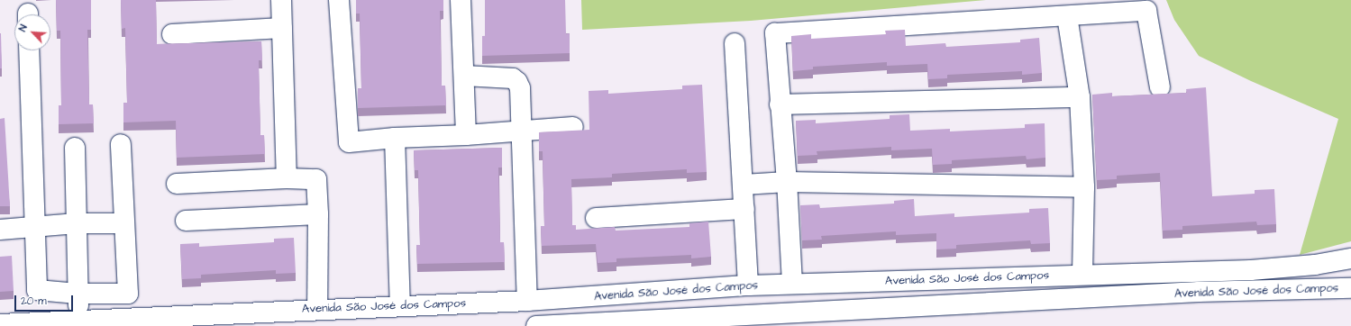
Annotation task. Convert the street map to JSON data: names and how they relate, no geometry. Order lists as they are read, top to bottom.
{
  "streets": {
    "street": ["Avenida São José dos Campos"]
  },
  "scale_bar": "20 m",
  "north": "top left"
}
